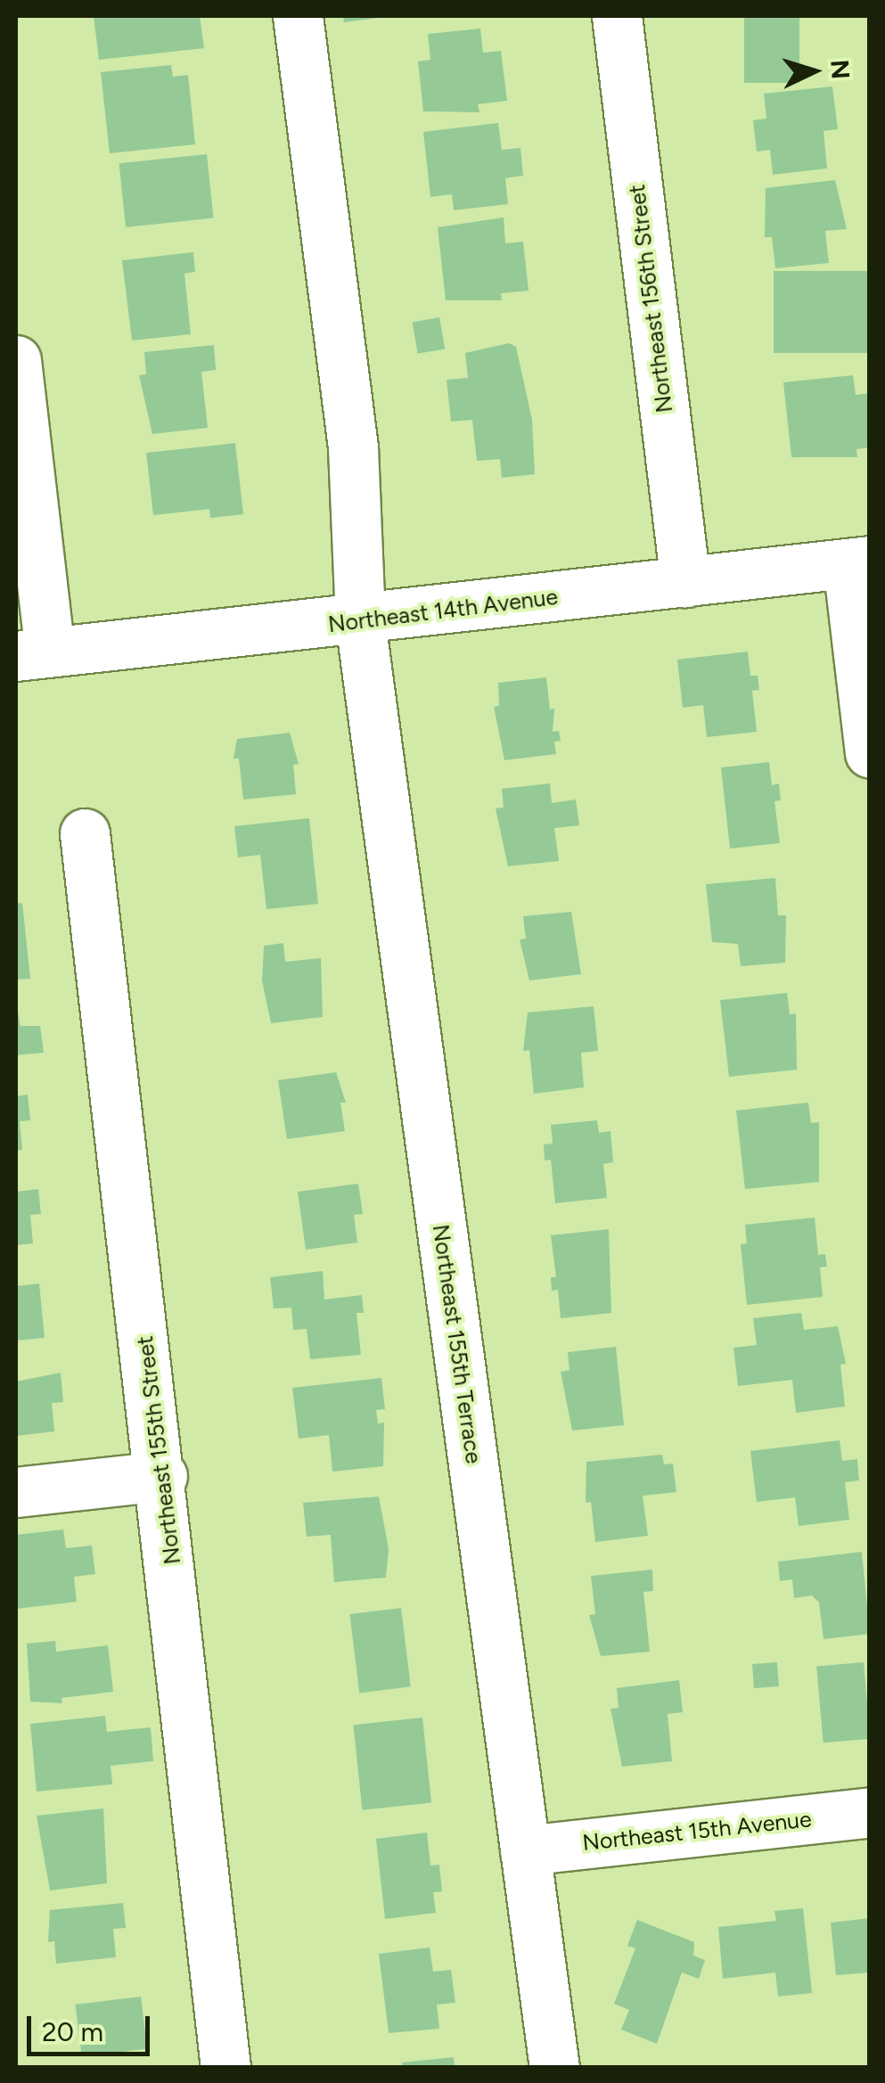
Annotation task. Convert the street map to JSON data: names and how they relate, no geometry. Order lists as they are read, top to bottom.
{
  "streets": {
    "street": [
      "Northeast 156th Street",
      "Northeast 14th Avenue",
      "Northeast 155th Terrace",
      "Northeast 155th Street",
      "Northeast 15th Avenue"
    ]
  },
  "crossings": [
    ["Northeast 156th Street", "Northeast 14th Avenue"],
    ["Northeast 14th Avenue", "Northeast 155th Terrace"],
    ["Northeast 155th Terrace", "Northeast 15th Avenue"]
  ],
  "scale_bar": "20 m",
  "north": "right"
}
